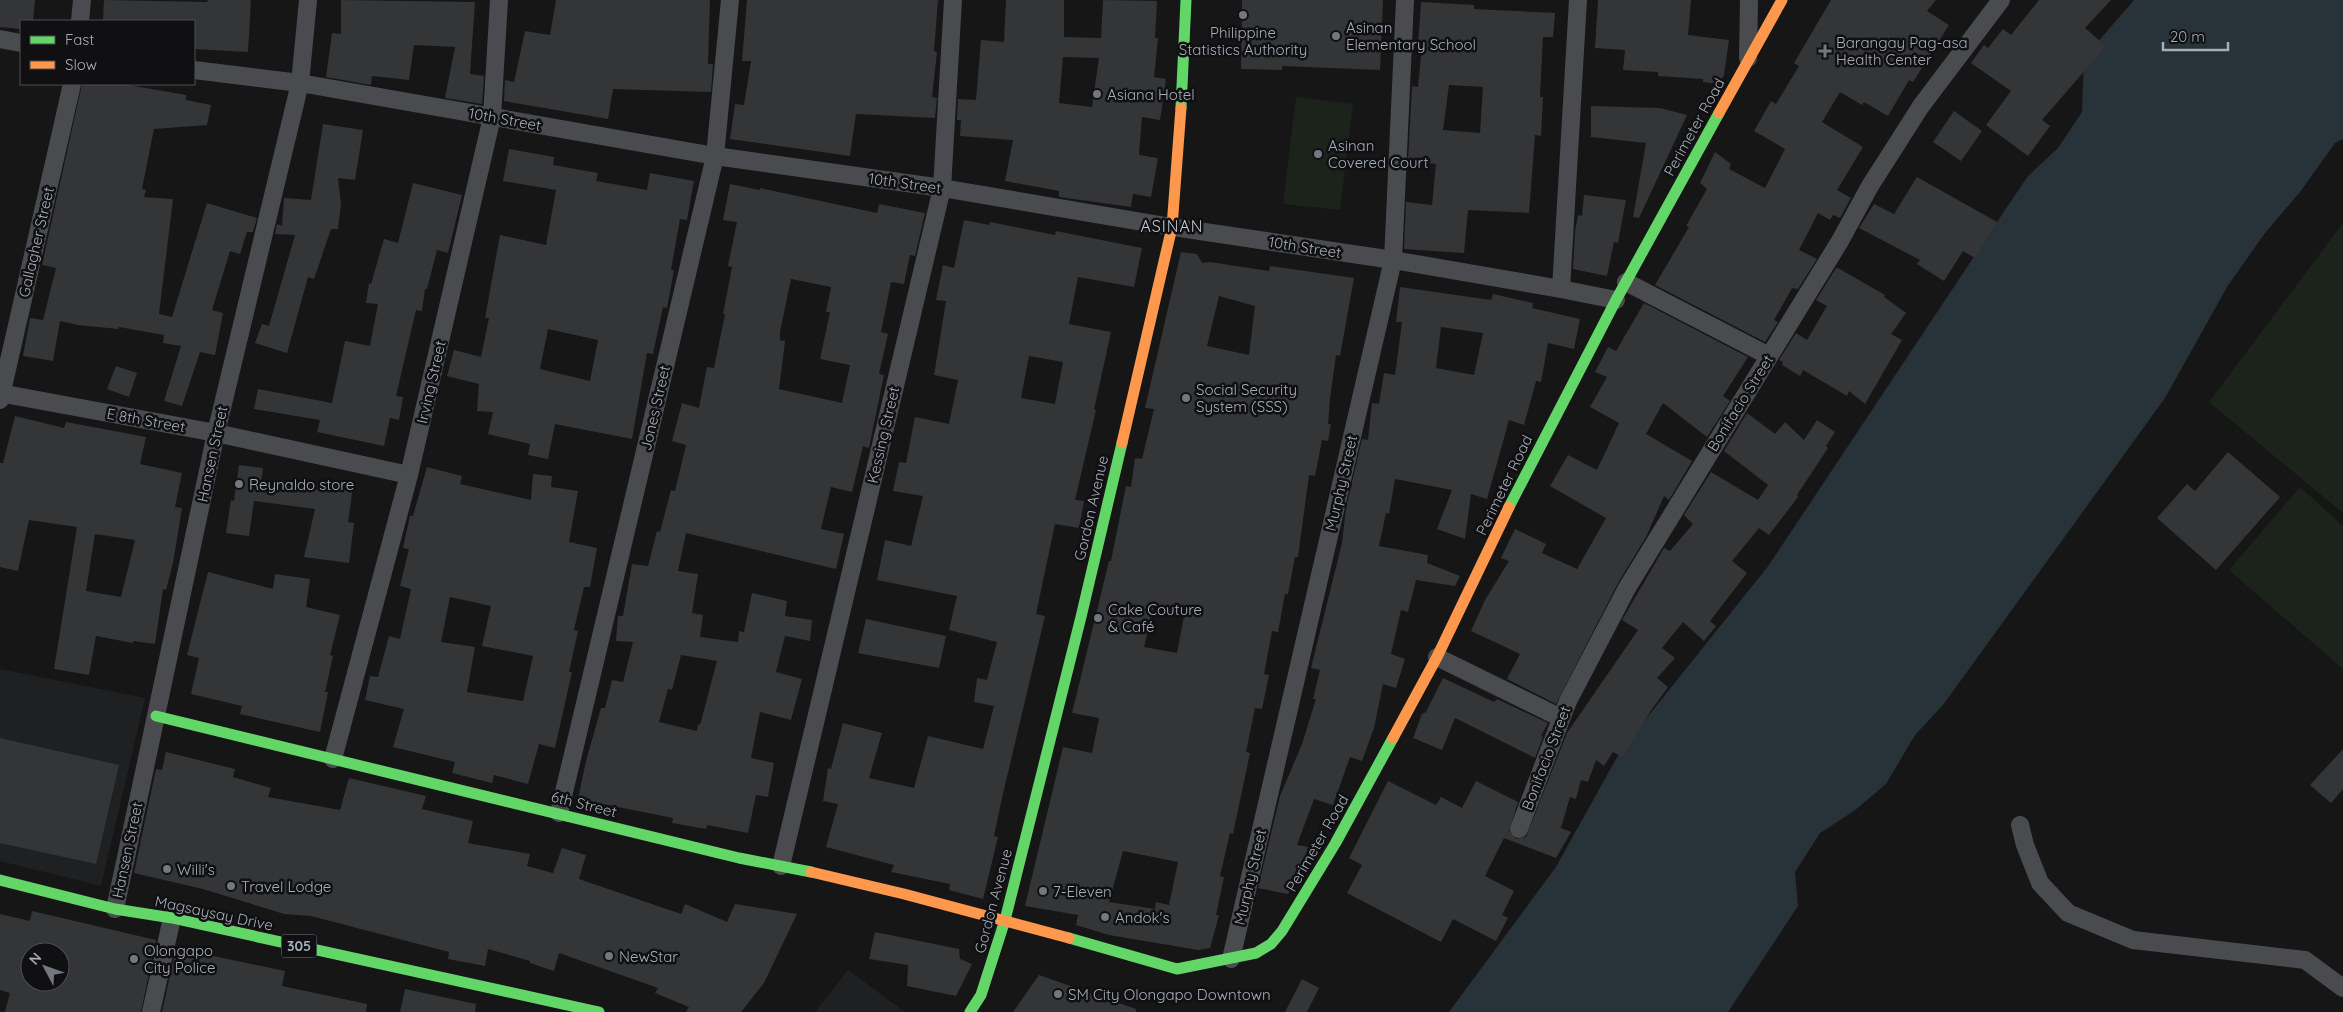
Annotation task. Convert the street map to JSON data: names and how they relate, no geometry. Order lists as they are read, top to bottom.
{
  "streets": {
    "street": [
      "10th Street",
      "Perimeter Road",
      "Gallagher Street",
      "Irving Street",
      "Bonifacio Street",
      "Jones Street",
      "E 8th Street",
      "Kessing Street",
      "Hansen Street",
      "Murphy Street",
      "Gordon Avenue",
      "6th Street",
      "Magsaysay Drive",
      "305"
    ]
  },
  "crossings": [
    ["10th Street", "Perimeter Road"],
    ["10th Street", "Irving Street"],
    ["10th Street", "Jones Street"],
    ["10th Street", "Kessing Street"],
    ["10th Street", "Hansen Street"],
    ["10th Street", "Murphy Street"],
    ["10th Street", "Gordon Avenue"],
    ["Perimeter Road", "Murphy Street"],
    ["Perimeter Road", "6th Street"],
    ["Gallagher Street", "E 8th Street"],
    ["Irving Street", "E 8th Street"],
    ["Irving Street", "6th Street"],
    ["Jones Street", "6th Street"],
    ["E 8th Street", "Hansen Street"],
    ["Kessing Street", "6th Street"],
    ["Hansen Street", "6th Street"],
    ["Hansen Street", "Magsaysay Drive"],
    ["Gordon Avenue", "6th Street"]
  ],
  "districts": ["ASINAN"],
  "places": {
    "other": [
      "Philippine Statistics Authority",
      "Asinan Elementary School",
      "Asiana Hotel",
      "Asinan Covered Court",
      "Social Security System (SSS)",
      "Reynaldo store",
      "Cake Couture & Café",
      "Willi's",
      "Travel Lodge",
      "7-Eleven",
      "Andok's",
      "NewStar",
      "Olongapo City Police",
      "SM City Olongapo Downtown"
    ],
    "health": ["Barangay Pag-asa Health Center"]
  },
  "legend": ["Fast", "Slow"],
  "scale_bar": "20 m",
  "north": "top left"
}
